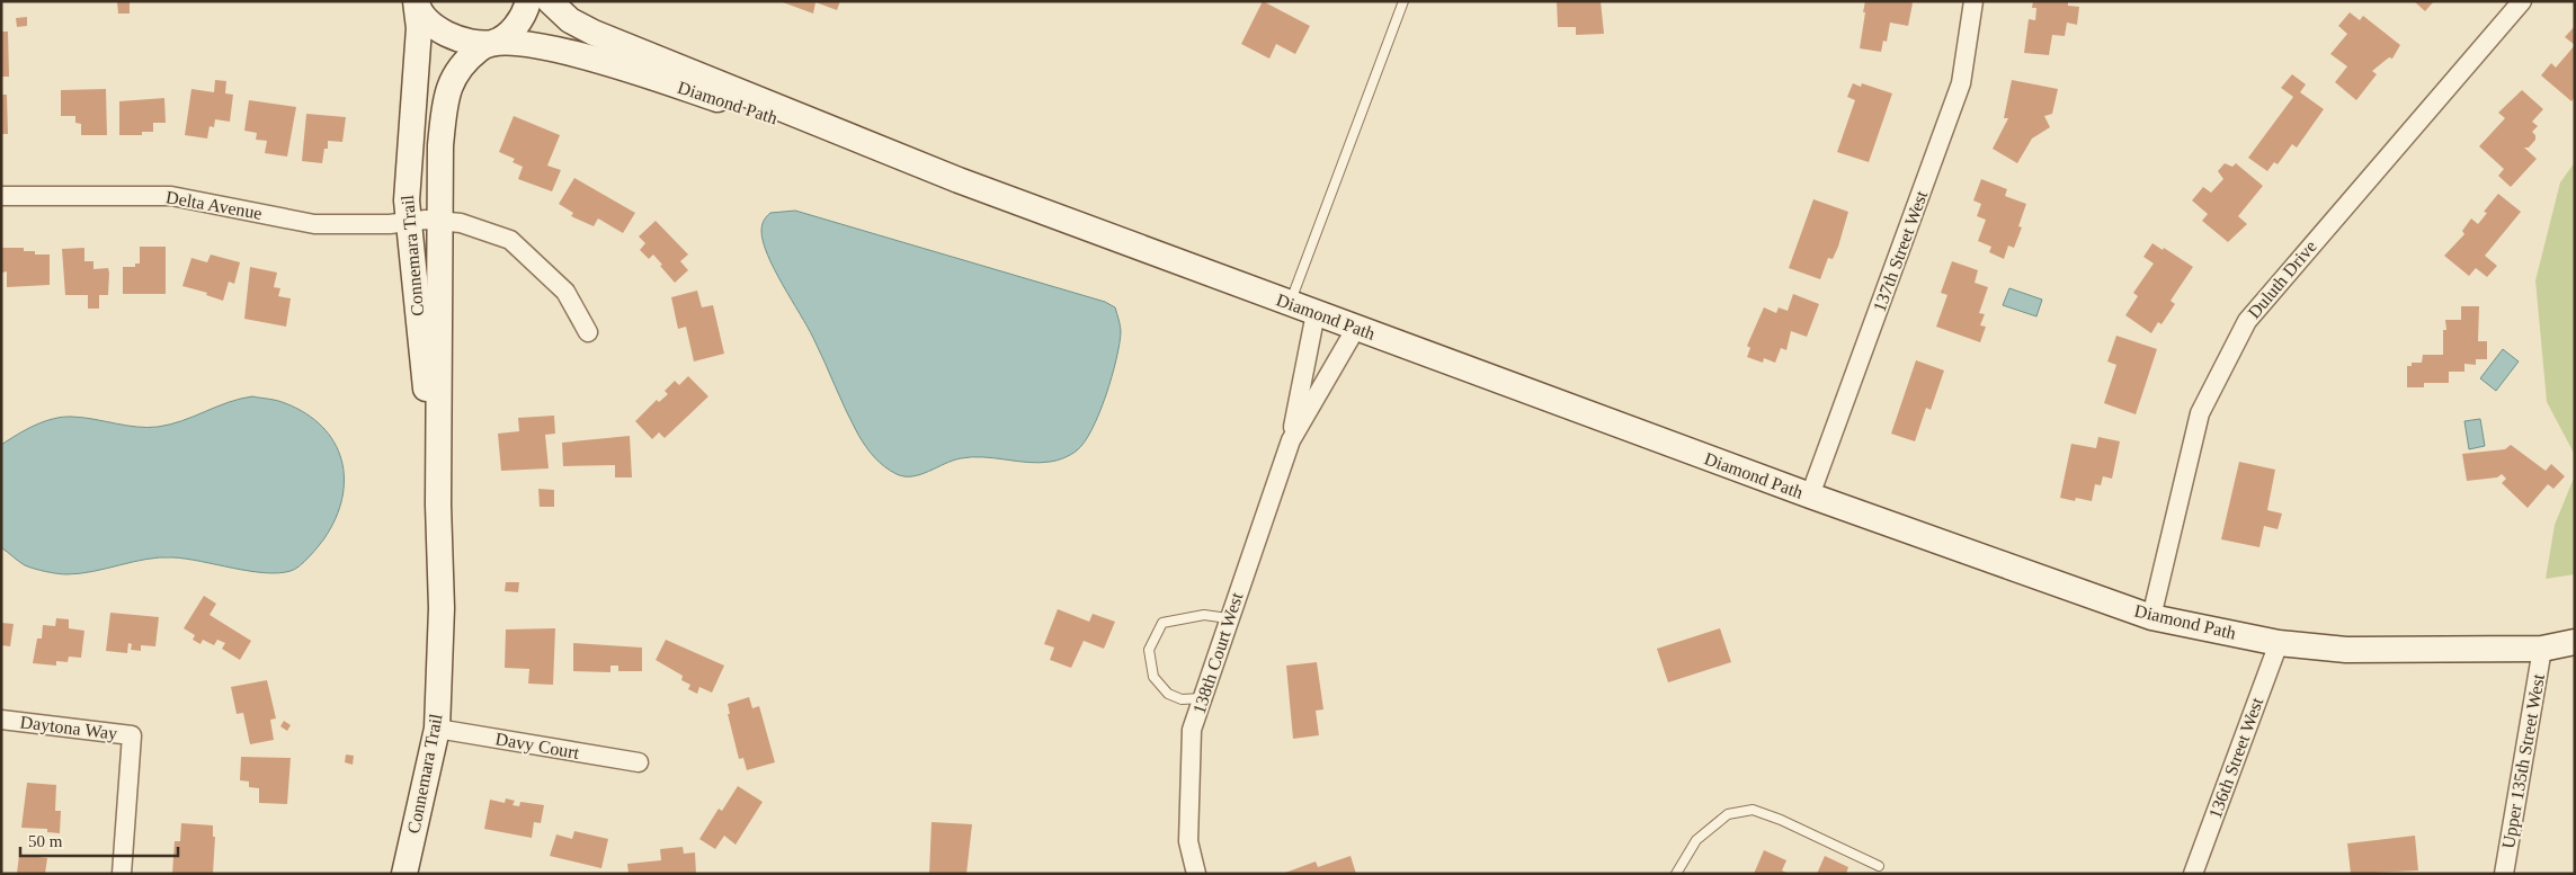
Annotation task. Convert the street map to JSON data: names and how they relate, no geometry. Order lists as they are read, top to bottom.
{
  "streets": {
    "street": [
      "Diamond Path",
      "Delta Avenue",
      "137th Street West",
      "Connemara Trail",
      "Duluth Drive",
      "138th Court West",
      "Daytona Way",
      "Davy Court",
      "136th Street West",
      "Upper 135th Street West"
    ]
  },
  "crossings": [
    ["Diamond Path", "137th Street West"],
    ["Diamond Path", "Connemara Trail"],
    ["Diamond Path", "Duluth Drive"],
    ["Diamond Path", "138th Court West"],
    ["Diamond Path", "136th Street West"],
    ["Diamond Path", "Upper 135th Street West"],
    ["Delta Avenue", "Connemara Trail"],
    ["Connemara Trail", "Davy Court"]
  ],
  "scale_bar": "50 m"
}
